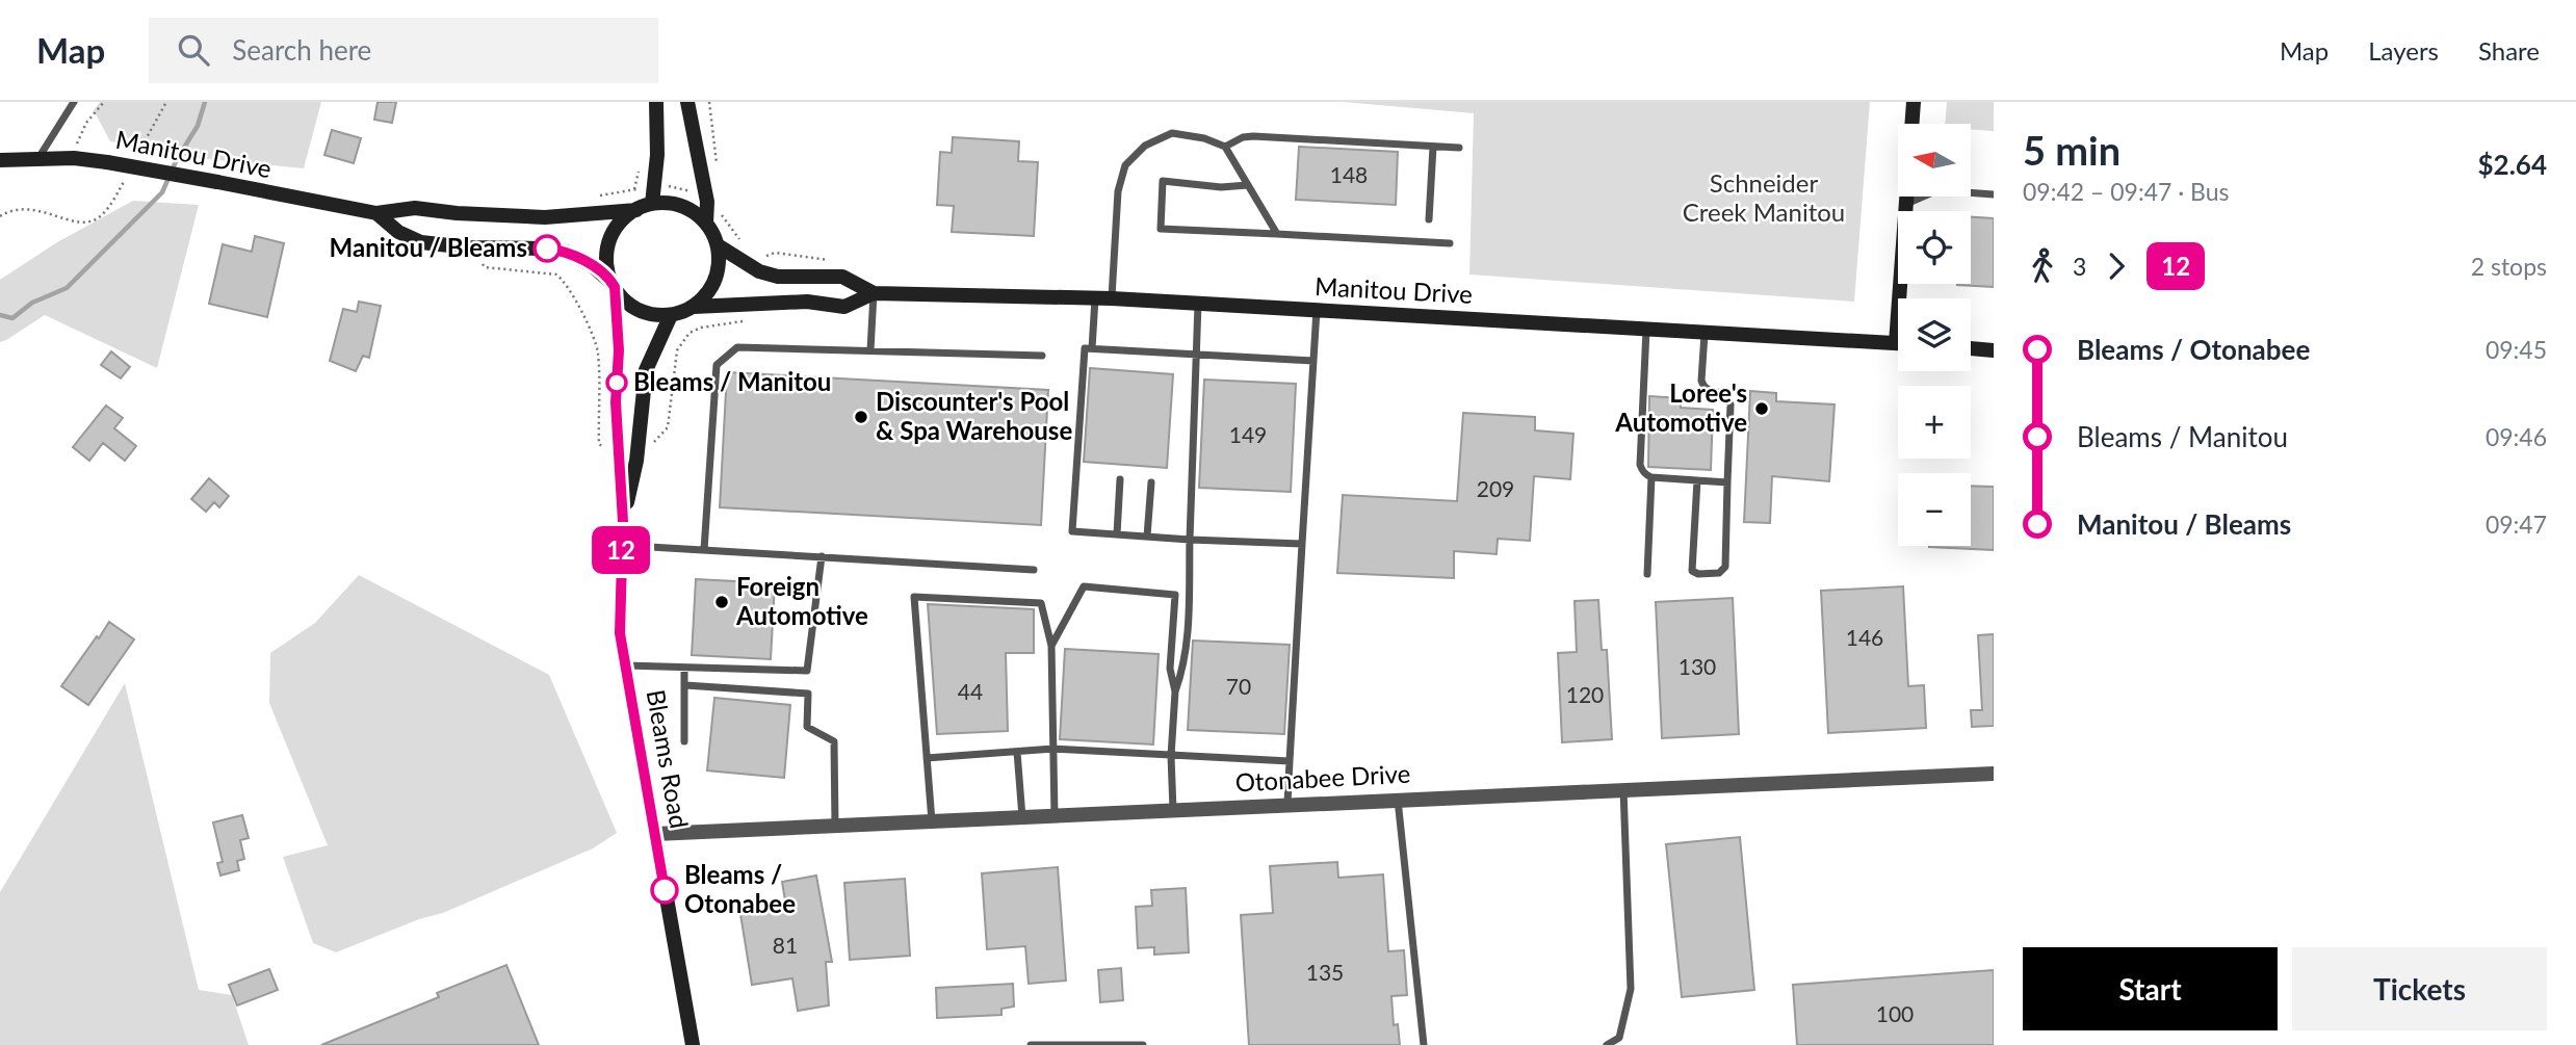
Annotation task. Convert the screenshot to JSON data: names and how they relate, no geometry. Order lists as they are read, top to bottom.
{
  "streets": {
    "main road": ["Manitou Drive", "Bleams Road"],
    "street": ["Otonabee Drive"]
  },
  "crossings": [
    ["Manitou Drive", "Bleams Road"],
    ["Bleams Road", "Otonabee Drive"]
  ],
  "parks": ["Schneider Creek Manitou"],
  "places": [
    "Manitou / Bleams",
    "Bleams / Manitou",
    "Loree's Automotive",
    "Discounter's Pool & Spa Warehouse",
    "Foreign Automotive",
    "Bleams / Otonabee"
  ],
  "lines": ["bus line 12"],
  "house_numbers": [
    "148",
    "149",
    "209",
    "146",
    "130",
    "70",
    "44",
    "120",
    "81",
    "135",
    "100"
  ],
  "north": "left",
  "page": {
    "header": "Map",
    "search": "Search here",
    "nav": ["Map", "Layers", "Share"],
    "on_map": "12",
    "heading": ["5 min", "09:42 – 09:47 · Bus", "$2.64"],
    "map_buttons": ["+", "−"],
    "legs": ["3", "12", "2 stops"],
    "list": [
      {
        "name": "Bleams / Otonabee",
        "value": "09:45"
      },
      {
        "name": "Bleams / Manitou",
        "value": "09:46"
      },
      {
        "name": "Manitou / Bleams",
        "value": "09:47"
      }
    ],
    "buttons": ["Start", "Tickets"]
  }
}
